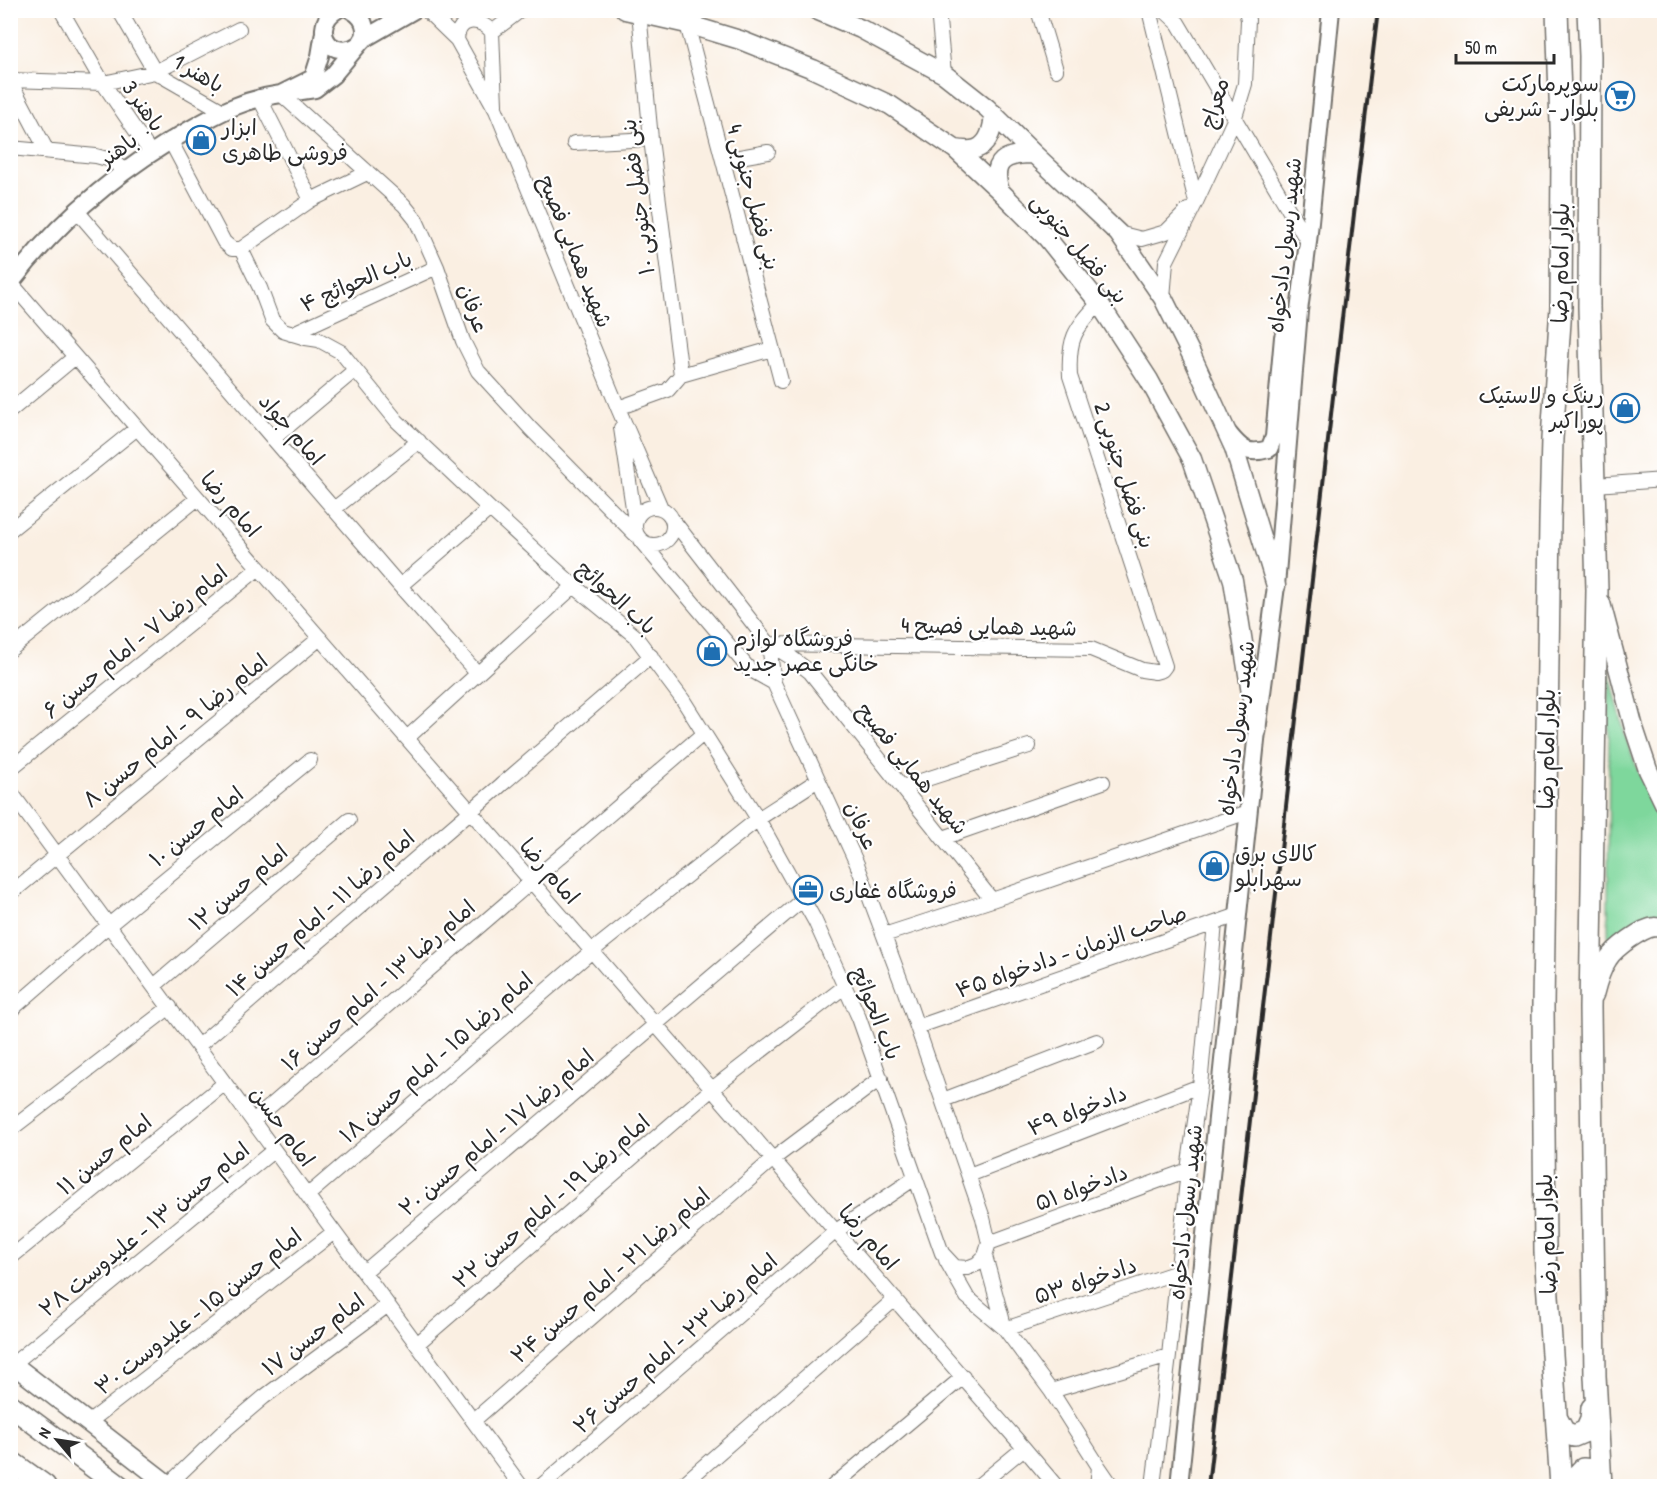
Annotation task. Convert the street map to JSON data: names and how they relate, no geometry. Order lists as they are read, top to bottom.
{
  "streets": {
    "main road": ["بنی فضل جنوبی", "بلوار امام رضا"],
    "street": [
      "باهنر 1",
      "معراج",
      "باهنر 3",
      "باهنر",
      "بنی فضل جنوبی ۱۰",
      "بنی فضل جنوبی 4",
      "شهید رسول دادخواه",
      "شهید همایی فصیح",
      "باب الحوائج ۴",
      "عرفان",
      "امام جواد",
      "بنی فضل جنوبی 2",
      "امام رضا",
      "باب الحوائج",
      "شهید همایی فصیح 4",
      "امام رضا ۷ - امام حسن ۶",
      "امام رضا ۹ - امام حسن ۸",
      "امام حسن ۱۰",
      "امام حسن ۱۲",
      "امام رضا ۱۱ - امام حسن ۱۴",
      "صاحب الزمان - دادخواه ۴۵",
      "امام رضا ۱۳ - امام حسن ۱۶",
      "امام رضا ۱۵ - امام حسن ۱۸",
      "دادخواه ۴۹",
      "امام حسن",
      "امام رضا ۱۷ - امام حسن ۲۰",
      "امام حسن ۱۱",
      "دادخواه ۵۱",
      "امام رضا ۱۹ - امام حسن ۲۲",
      "امام حسن ۱۳ - علیدوست ۲۸",
      "امام رضا ۲۱ - امام حسن ۲۴",
      "دادخواه ۵۳",
      "امام حسن ۱۵ - علیدوست ۳۰",
      "امام حسن ۱۷",
      "امام رضا ۲۳ - امام حسن ۲۶"
    ]
  },
  "crossings": [
    ["باهنر 1", "باهنر"],
    ["معراج", "بنی فضل جنوبی"],
    ["باهنر 3", "باهنر"],
    ["باهنر", "عرفان"],
    ["باهنر", "امام جواد"],
    ["باهنر", "امام رضا"],
    ["بنی فضل جنوبی ۱۰", "بنی فضل جنوبی"],
    ["بنی فضل جنوبی 4", "بنی فضل جنوبی"],
    ["شهید رسول دادخواه", "بنی فضل جنوبی"],
    ["شهید رسول دادخواه", "صاحب الزمان - دادخواه ۴۵"],
    ["بنی فضل جنوبی", "بنی فضل جنوبی 2"],
    ["شهید همایی فصیح", "عرفان"],
    ["شهید همایی فصیح", "شهید همایی فصیح 4"],
    ["باب الحوائج ۴", "عرفان"],
    ["باب الحوائج ۴", "باب الحوائج"],
    ["عرفان", "باب الحوائج"],
    ["عرفان", "صاحب الزمان - دادخواه ۴۵"],
    ["عرفان", "امام رضا ۱۵ - امام حسن ۱۸"],
    ["عرفان", "دادخواه ۴۹"],
    ["عرفان", "دادخواه ۵۱"],
    ["عرفان", "دادخواه ۵۳"],
    ["بنی فضل جنوبی 2", "شهید همایی فصیح 4"],
    ["امام رضا", "امام رضا ۷ - امام حسن ۶"],
    ["امام رضا", "امام رضا ۹ - امام حسن ۸"],
    ["امام رضا", "امام رضا ۱۱ - امام حسن ۱۴"],
    ["امام رضا", "امام رضا ۱۳ - امام حسن ۱۶"],
    ["امام رضا", "امام رضا ۱۵ - امام حسن ۱۸"],
    ["امام رضا", "امام رضا ۱۷ - امام حسن ۲۰"],
    ["امام رضا", "امام رضا ۱۹ - امام حسن ۲۲"],
    ["امام رضا", "امام رضا ۲۱ - امام حسن ۲۴"],
    ["امام رضا", "امام رضا ۲۳ - امام حسن ۲۶"],
    ["باب الحوائج", "امام رضا ۱۱ - امام حسن ۱۴"],
    ["باب الحوائج", "امام رضا ۱۳ - امام حسن ۱۶"],
    ["باب الحوائج", "امام رضا ۱۵ - امام حسن ۱۸"],
    ["باب الحوائج", "امام رضا ۱۷ - امام حسن ۲۰"],
    ["باب الحوائج", "امام رضا ۱۹ - امام حسن ۲۲"],
    ["باب الحوائج", "امام رضا ۲۱ - امام حسن ۲۴"],
    ["باب الحوائج", "دادخواه ۵۳"],
    ["باب الحوائج", "امام رضا ۲۳ - امام حسن ۲۶"],
    ["امام رضا ۹ - امام حسن ۸", "امام حسن"],
    ["امام حسن ۱۰", "امام حسن"],
    ["امام حسن ۱۲", "امام حسن"],
    ["امام رضا ۱۱ - امام حسن ۱۴", "امام حسن"],
    ["امام رضا ۱۳ - امام حسن ۱۶", "امام حسن"],
    ["امام رضا ۱۵ - امام حسن ۱۸", "امام حسن"],
    ["امام حسن", "امام رضا ۱۷ - امام حسن ۲۰"],
    ["امام حسن", "امام حسن ۱۱"],
    ["امام حسن", "امام رضا ۱۹ - امام حسن ۲۲"],
    ["امام حسن", "امام حسن ۱۳ - علیدوست ۲۸"],
    ["امام حسن", "امام رضا ۲۱ - امام حسن ۲۴"],
    ["امام حسن", "امام حسن ۱۵ - علیدوست ۳۰"],
    ["امام حسن", "امام حسن ۱۷"]
  ],
  "places": {
    "supermarket": ["سوپرمارکت بلوار - شریفی"],
    "shop": [
      "ابزار فروشی طاهری",
      "رینگ و لاستیک پوراکبر",
      "فروشگاه لوازم خانگی عصر جدید",
      "کالای برق سهرابلو"
    ],
    "office": ["فروشگاه غفاری"]
  },
  "scale_bar": "50 m",
  "north": "top left"
}
